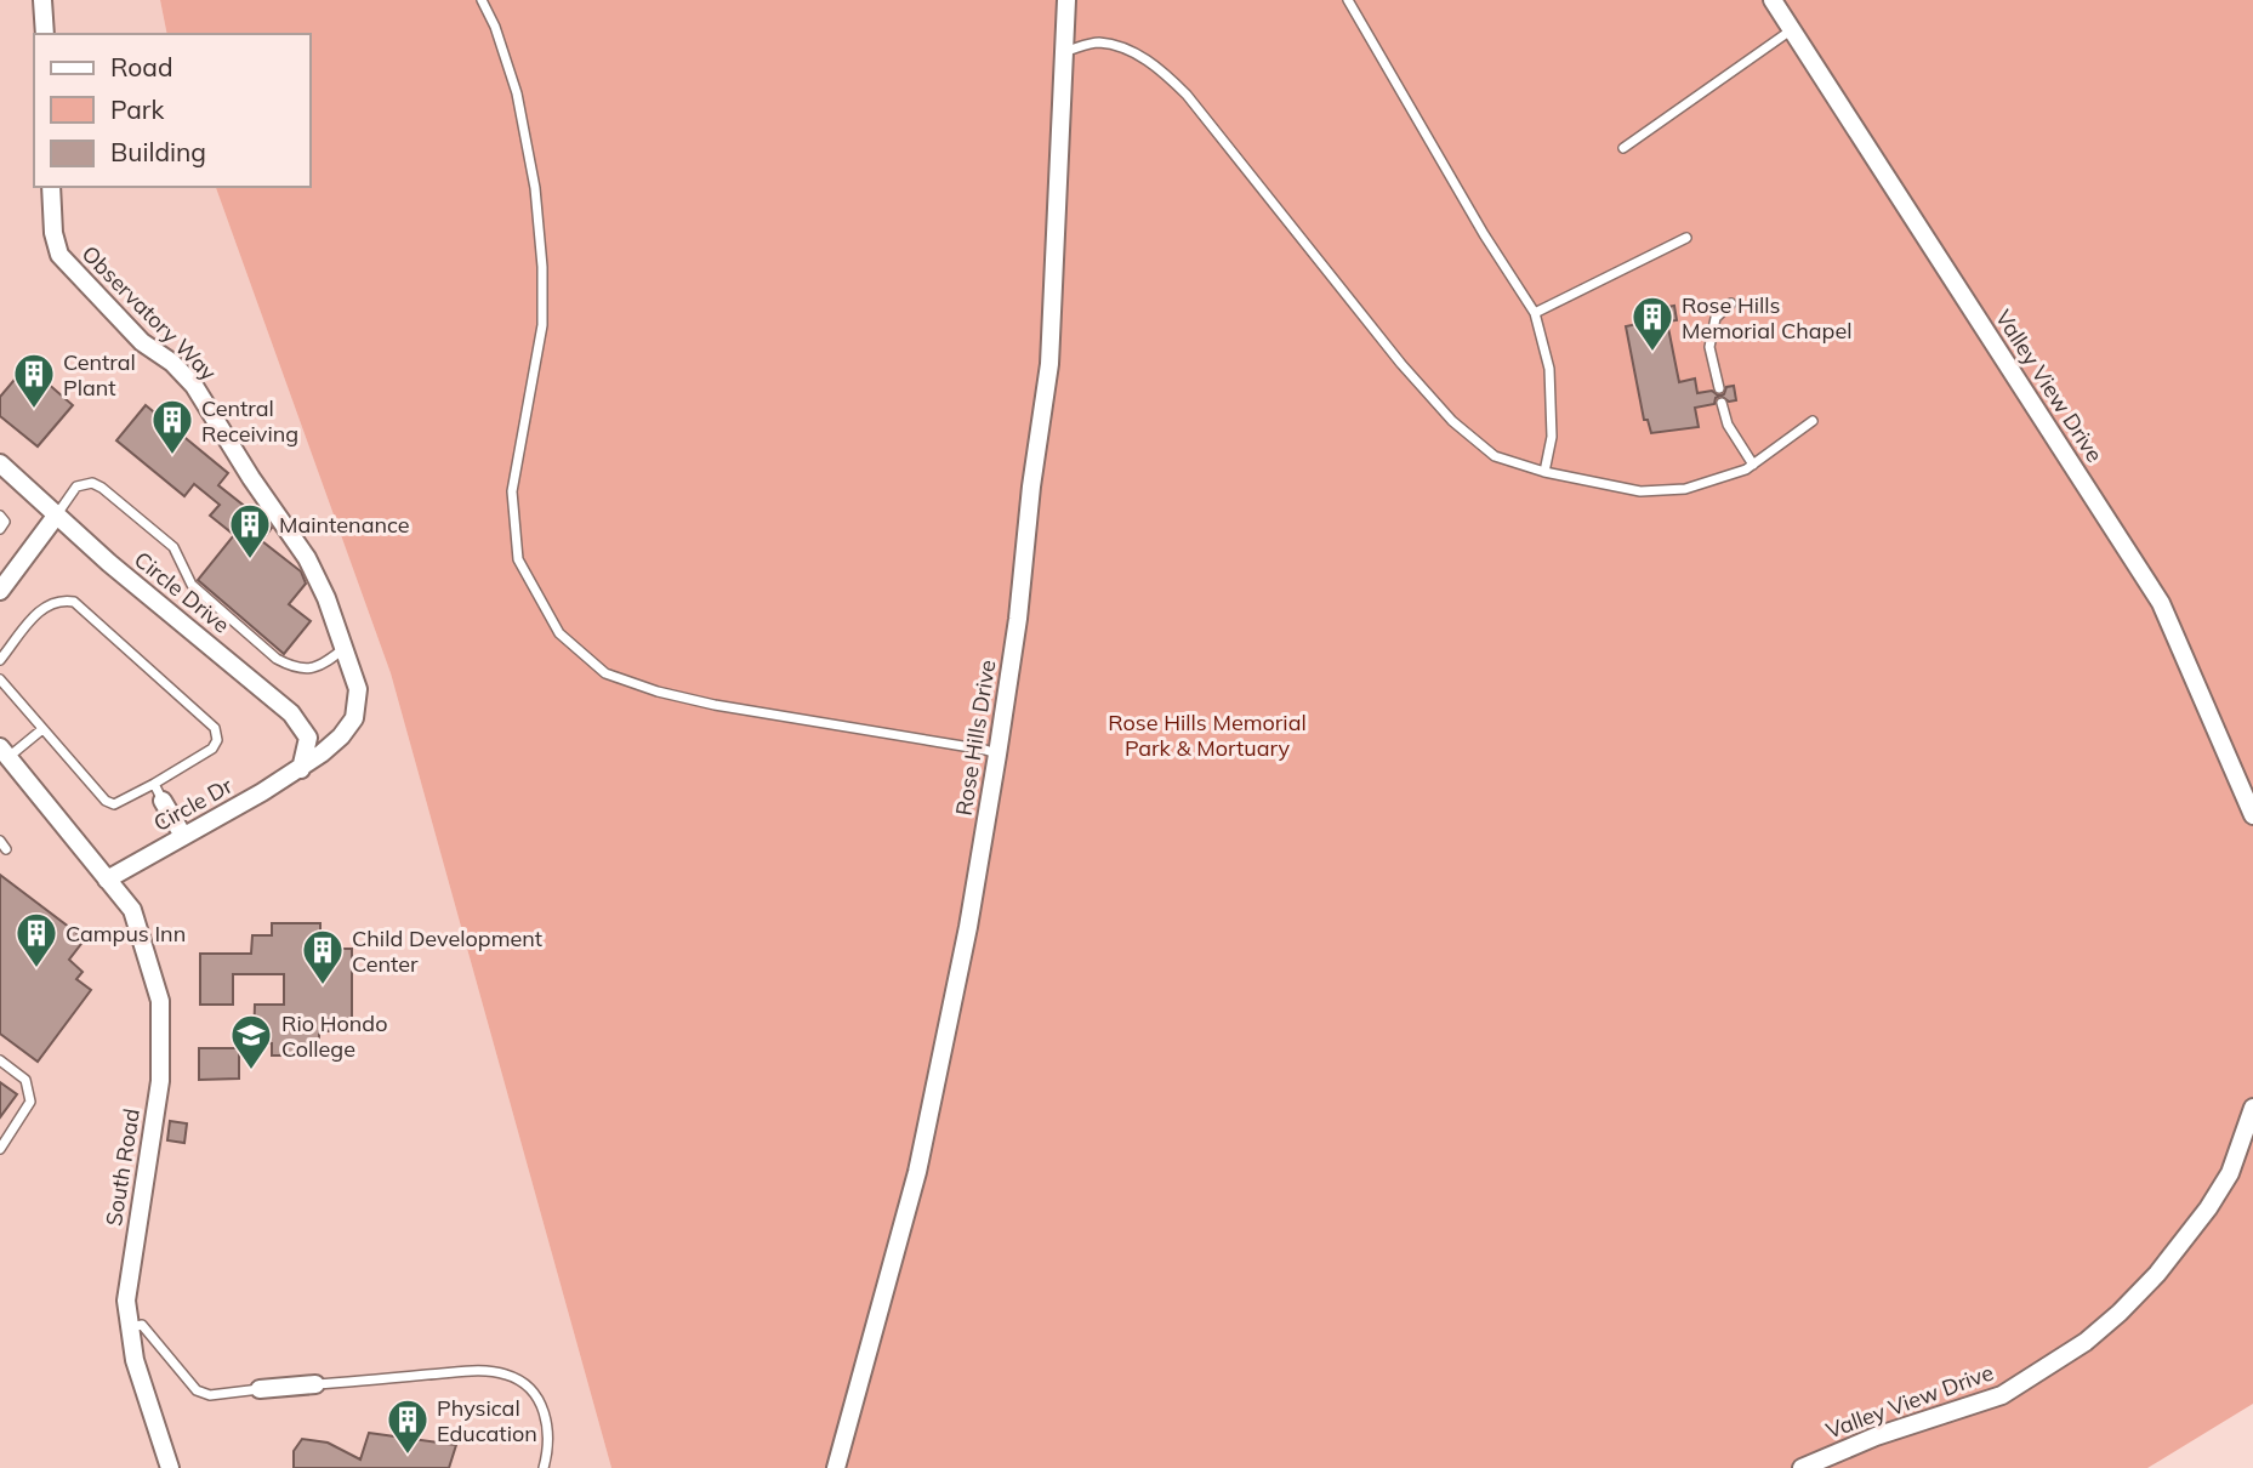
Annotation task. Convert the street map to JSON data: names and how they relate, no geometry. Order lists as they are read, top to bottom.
{
  "streets": {
    "street": [
      "Observatory Way",
      "Valley View Drive",
      "Circle Drive",
      "Rose Hills Drive",
      "Circle Dr",
      "South Road"
    ]
  },
  "crossings": [
    ["Observatory Way", "Circle Drive"],
    ["Observatory Way", "Circle Dr"],
    ["Circle Drive", "Circle Dr"],
    ["Circle Dr", "South Road"]
  ],
  "parks": ["Rose Hills Memorial Park & Mortuary"],
  "places": {
    "building": [
      "Rose Hills Memorial Chapel",
      "Central Plant",
      "Central Receiving",
      "Maintenance",
      "Campus Inn",
      "Child Development Center",
      "Physical Education"
    ],
    "school or university": ["Rio Hondo College"]
  },
  "legend": ["Road", "Park", "Building"]
}
